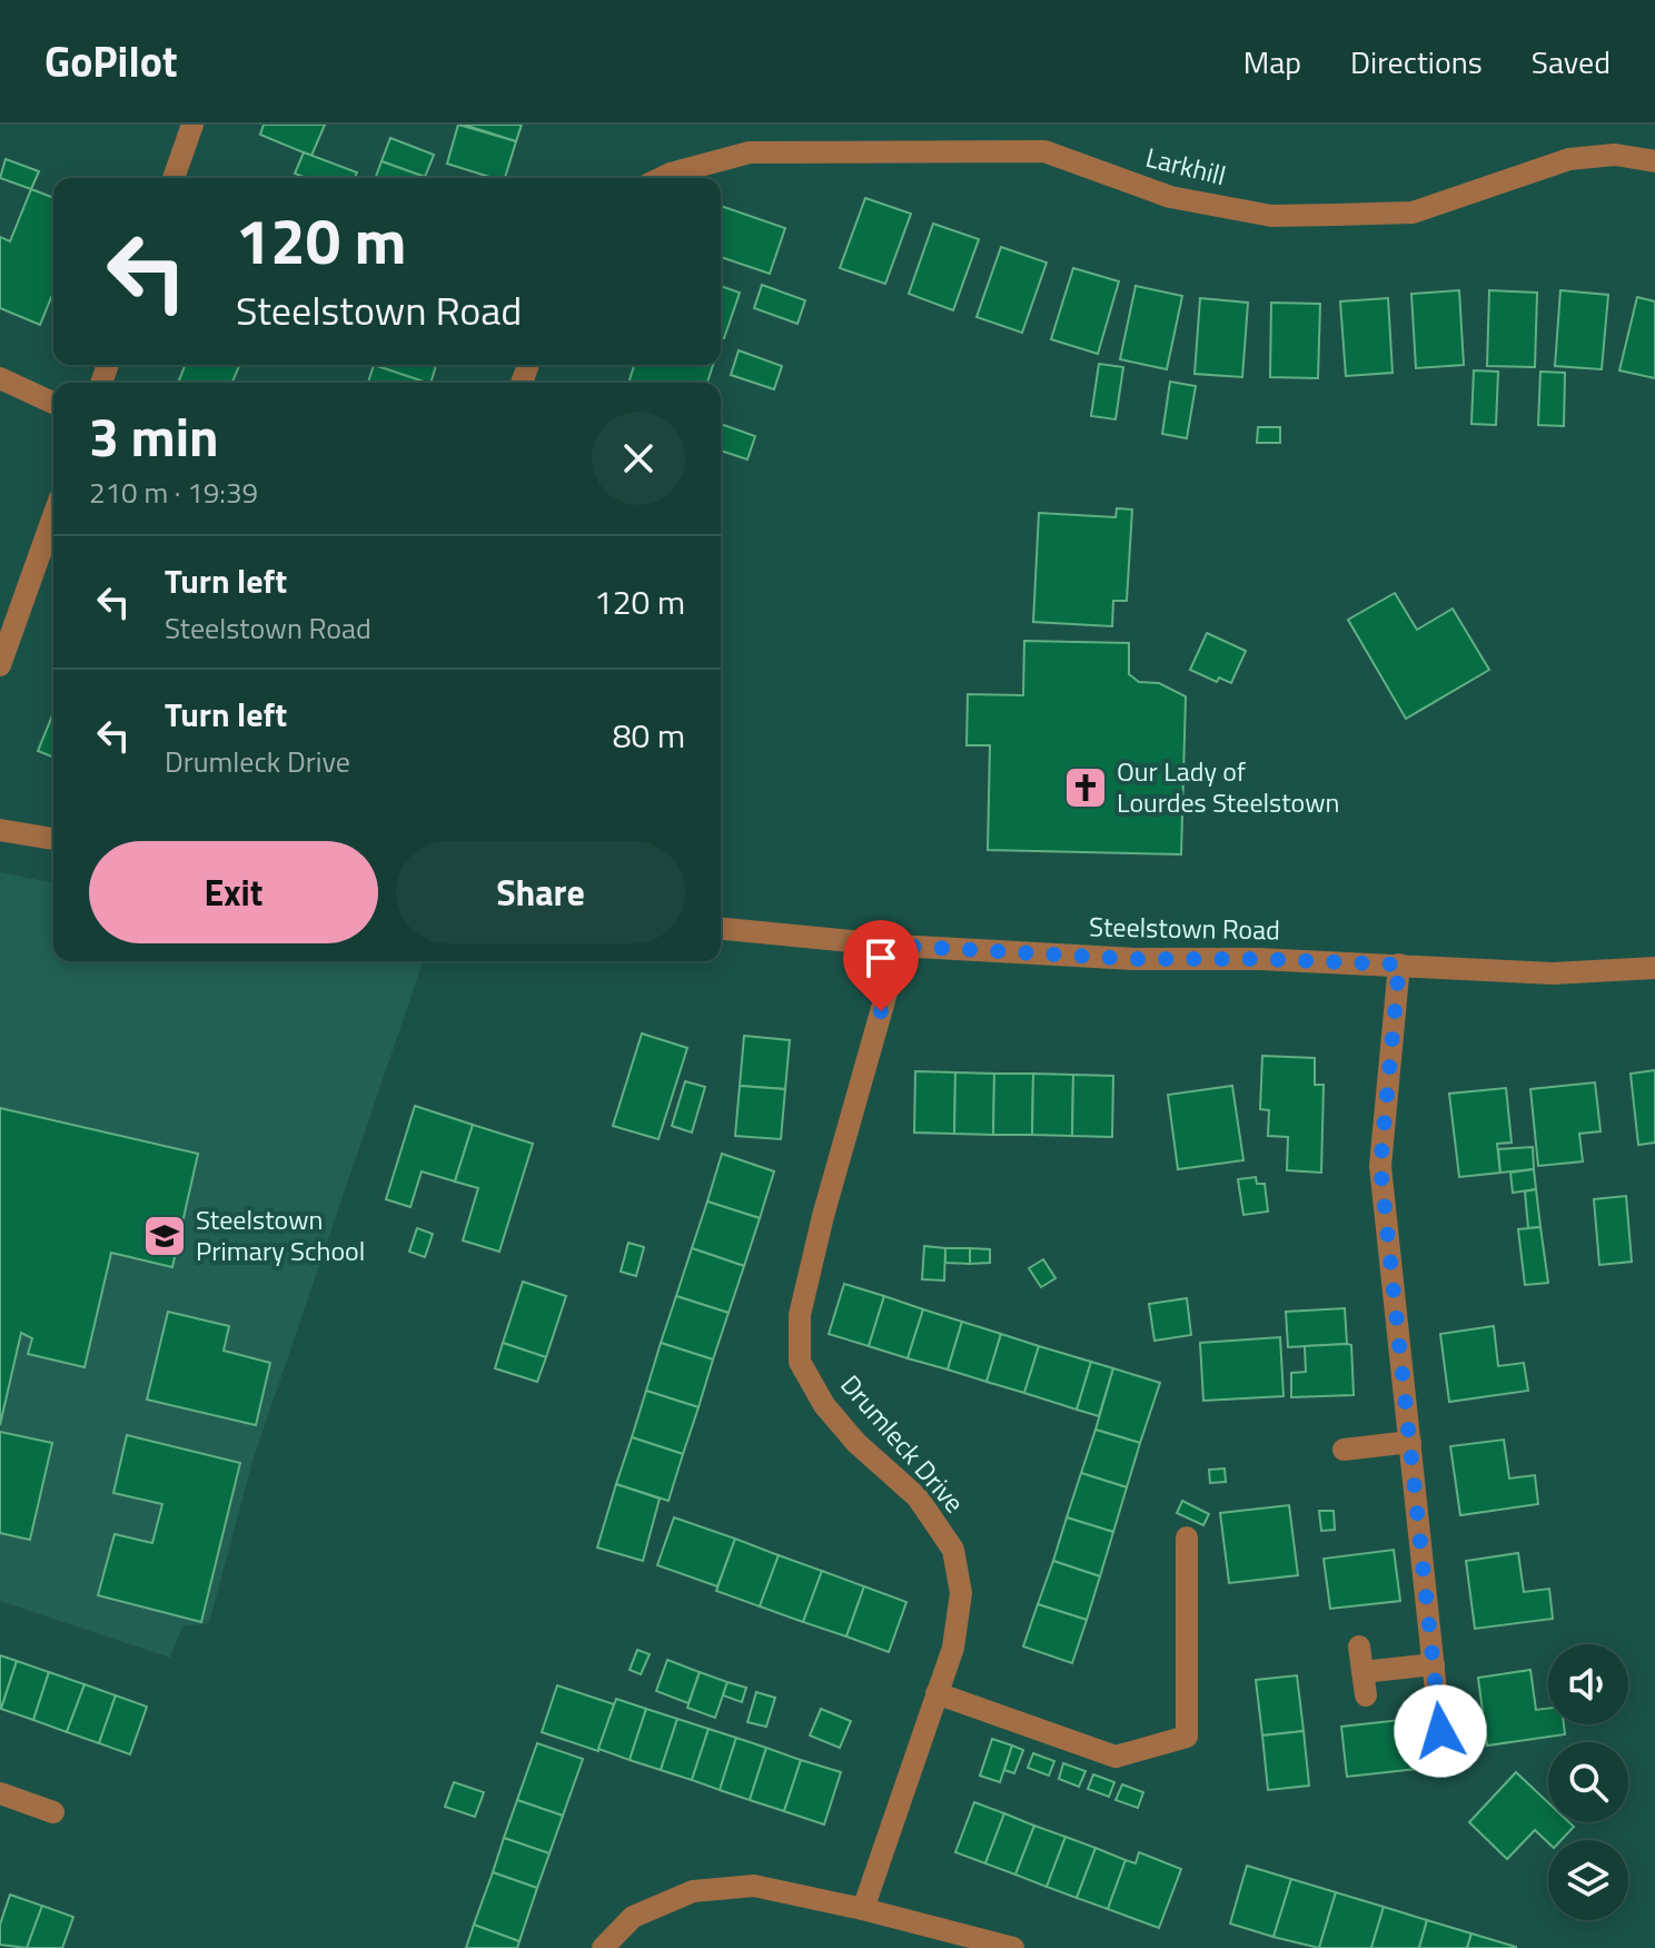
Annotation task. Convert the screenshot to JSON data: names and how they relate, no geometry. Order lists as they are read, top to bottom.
{
  "streets": {
    "street": ["Larkhill", "Steelstown Road", "Drumleck Drive"]
  },
  "crossings": [
    ["Steelstown Road", "Drumleck Drive"]
  ],
  "places": {
    "church": ["Our Lady of Lourdes Steelstown"],
    "school or university": ["Steelstown Primary School"]
  },
  "page": {
    "header": "GoPilot",
    "nav": ["Map", "Directions", "Saved"],
    "turn": ["120 m", "Steelstown Road"],
    "heading": ["3 min", "210 m · 19:39"],
    "list": [
      {
        "name": "Turn left",
        "note": "Steelstown Road",
        "value": "120 m"
      },
      {
        "name": "Turn left",
        "note": "Drumleck Drive",
        "value": "80 m"
      }
    ],
    "buttons": ["Exit", "Share"]
  }
}
